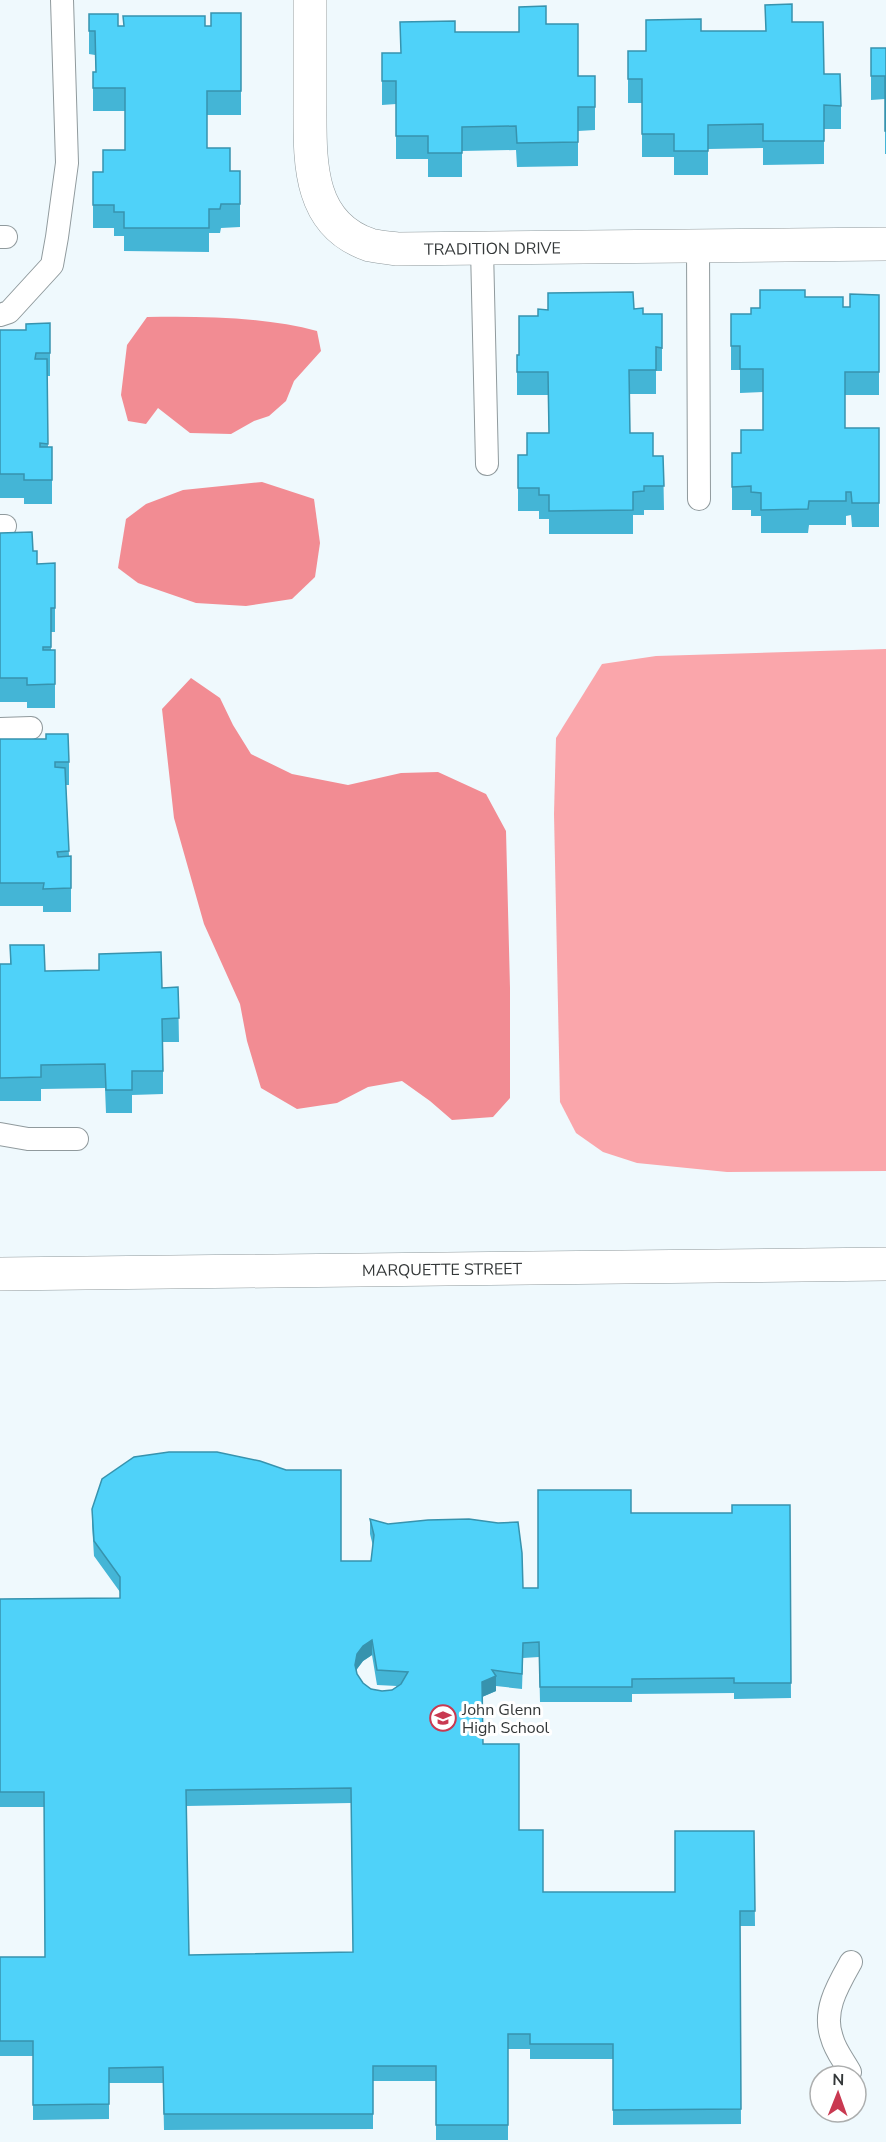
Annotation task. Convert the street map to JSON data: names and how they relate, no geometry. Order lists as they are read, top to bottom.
{
  "streets": {
    "street": ["TRADITION DRIVE", "MARQUETTE STREET"]
  },
  "places": {
    "school or university": ["John Glenn High School"]
  },
  "north": "top"
}
